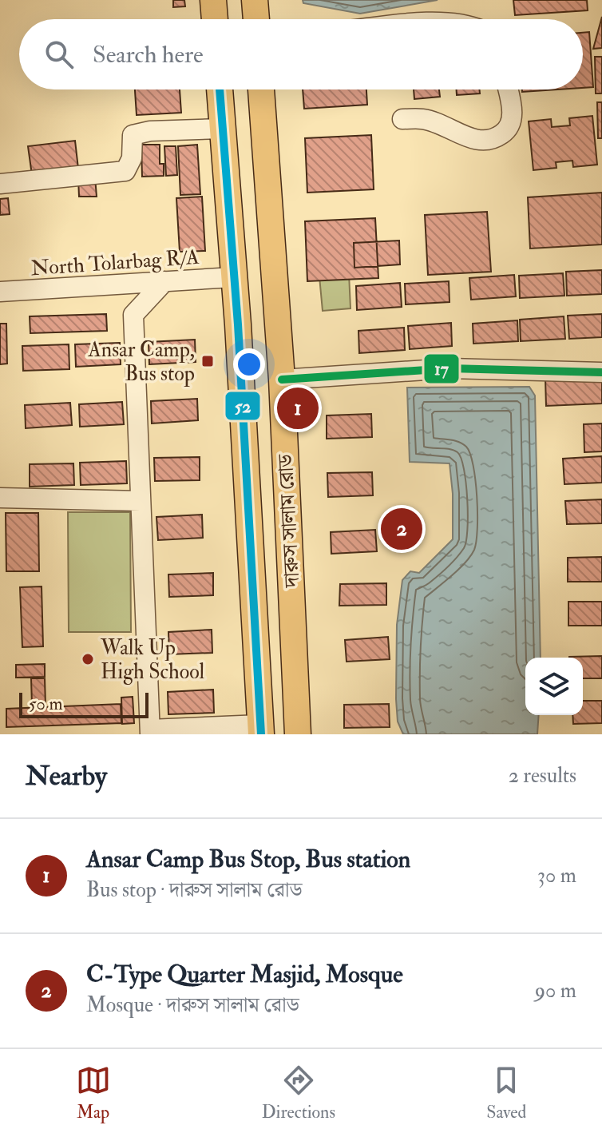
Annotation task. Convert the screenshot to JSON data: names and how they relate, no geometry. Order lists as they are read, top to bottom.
{
  "streets": {
    "main road": ["দারুস সালাম রোড"],
    "street": ["North Tolarbag R/A"]
  },
  "crossings": [
    ["North Tolarbag R/A", "দারুস সালাম রোড"]
  ],
  "places": {
    "transit": ["Ansar Camp, Bus stop"],
    "other": ["Walk Up High School"]
  },
  "lines": ["transit line 52", "transit line 17"],
  "scale_bar": "50 m",
  "page": {
    "search": "Search here",
    "pins": ["1", "2"],
    "scale": "50 m",
    "heading": ["Nearby", "2 results"],
    "list": [
      {
        "mark": "1",
        "name": "Ansar Camp Bus Stop, Bus station",
        "note": "Bus stop · দারুস সালাম রোড",
        "value": "30 m"
      },
      {
        "mark": "2",
        "name": "C-Type Quarter Masjid, Mosque",
        "note": "Mosque · দারুস সালাম রোড",
        "value": "90 m"
      }
    ],
    "nav": ["Map", "Directions", "Saved"]
  }
}
